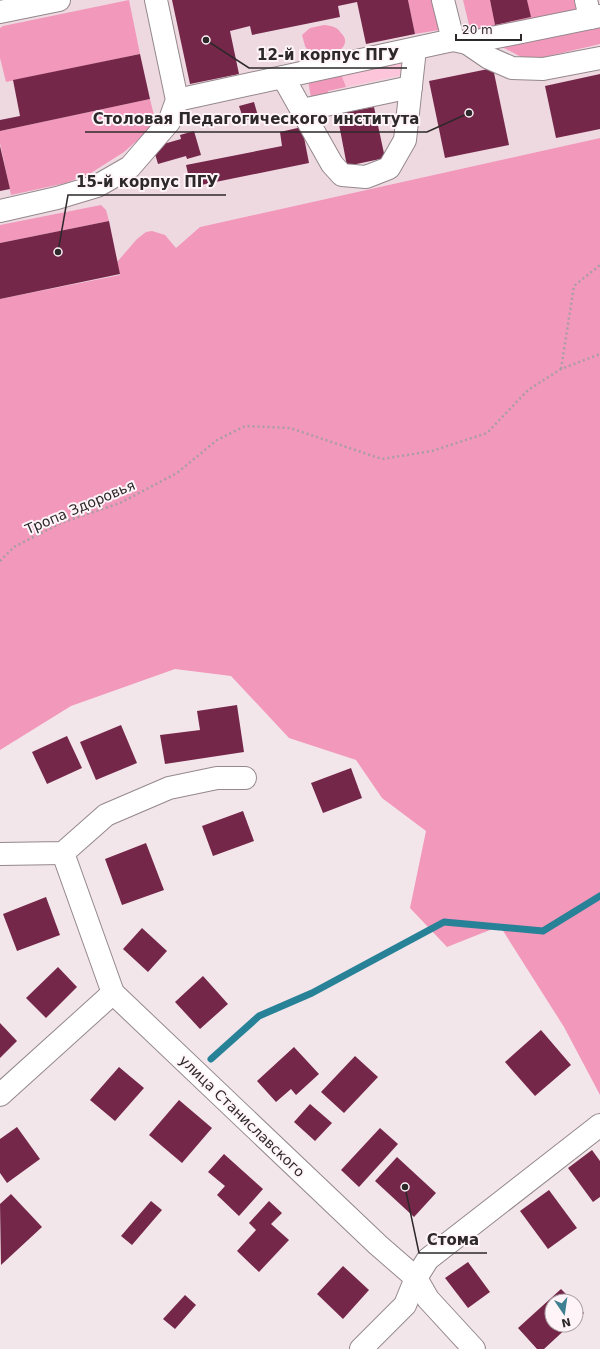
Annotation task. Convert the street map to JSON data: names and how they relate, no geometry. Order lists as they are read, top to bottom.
{
  "streets": {
    "street": ["улица Станиславского"],
    "path": ["Тропа Здоровья"]
  },
  "places": [
    "12-й корпус ПГУ",
    "Столовая Педагогического института",
    "15-й корпус ПГУ",
    "Стома"
  ],
  "scale_bar": "20 m",
  "north": "bottom"
}
